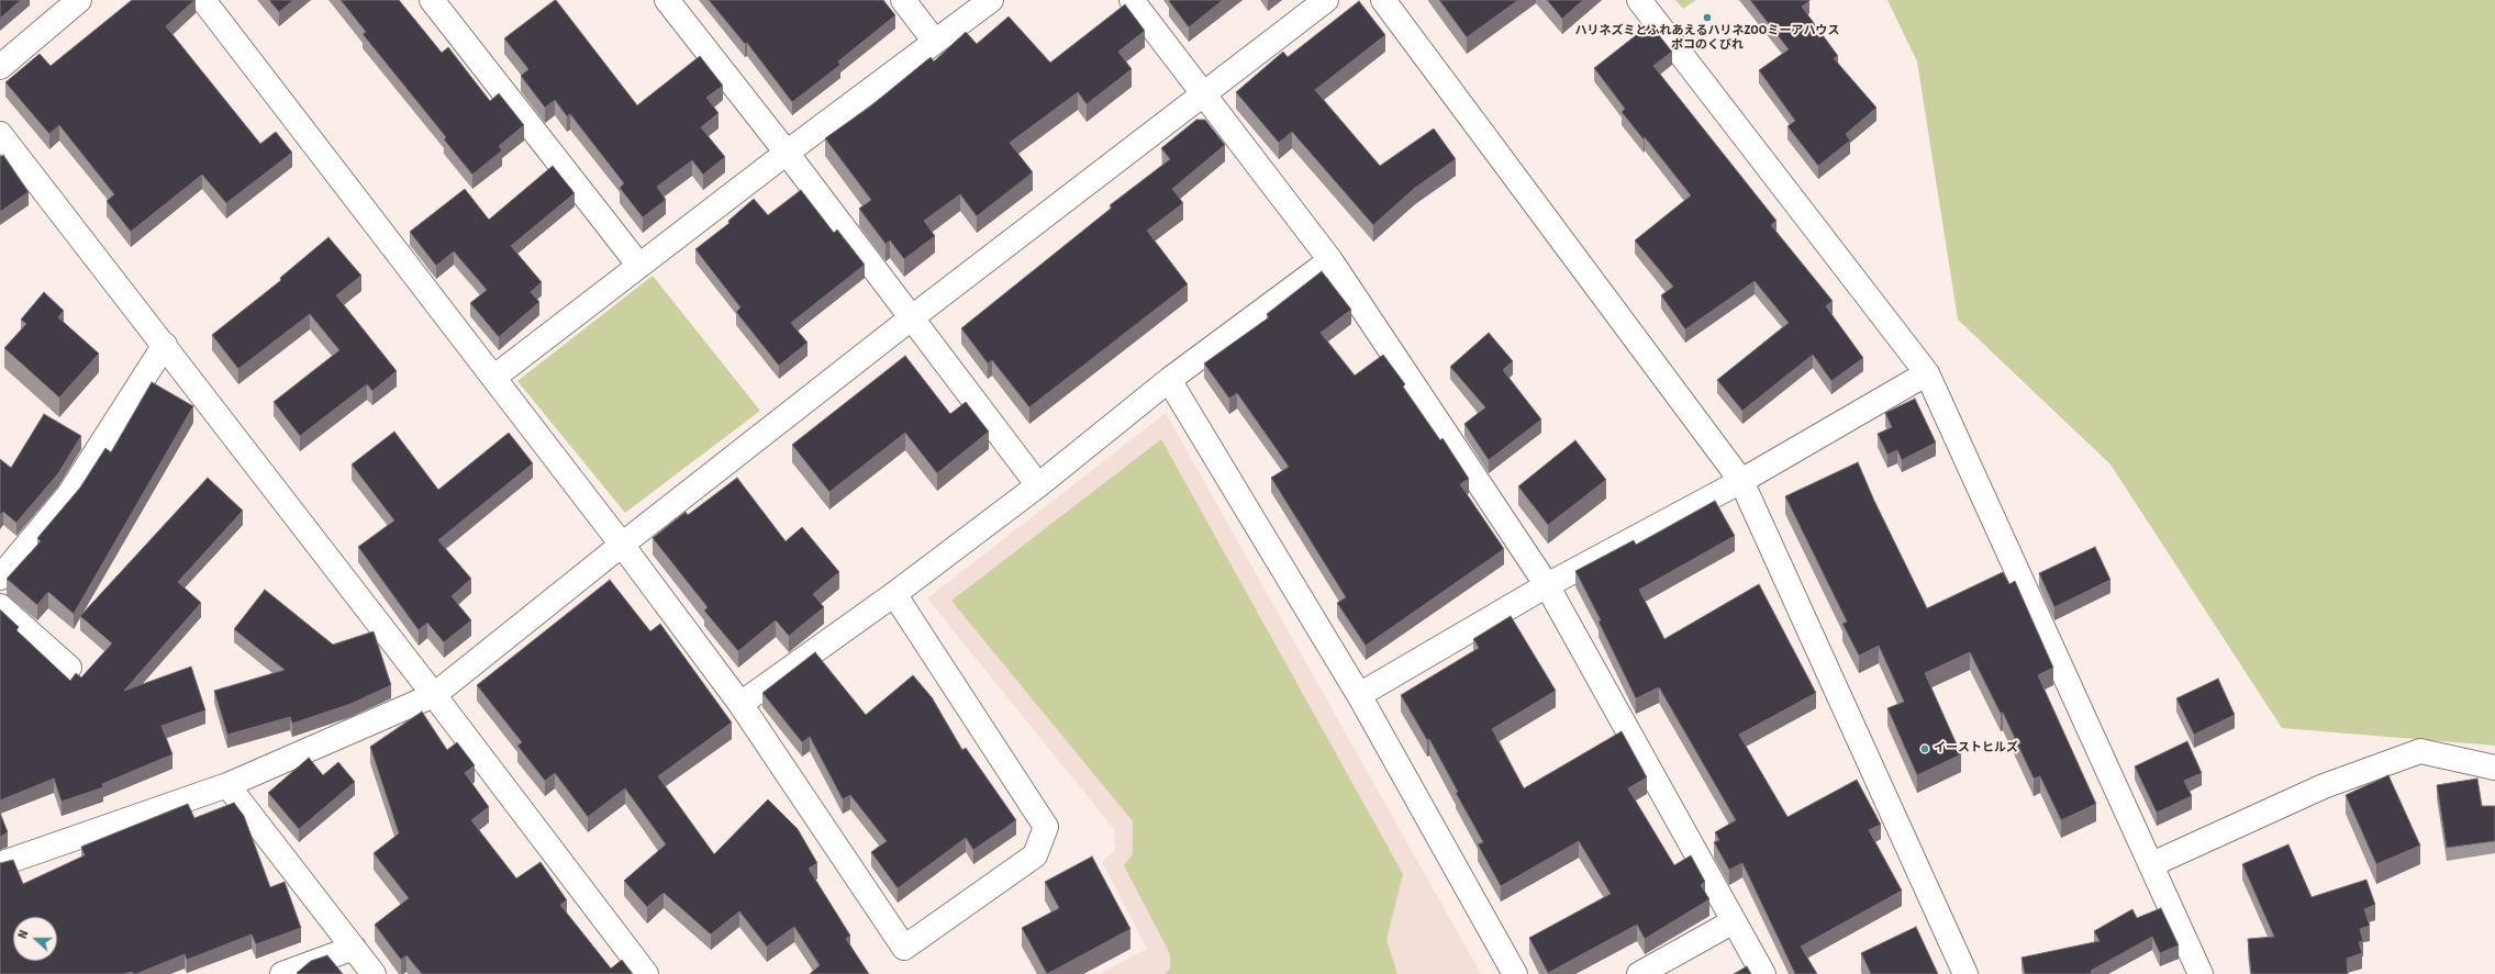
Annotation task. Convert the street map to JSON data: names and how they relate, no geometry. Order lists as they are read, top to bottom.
{
  "places": ["ハリネズミとふれあえるハリネZOOミーアハウス ポコのくびれ", "イーストヒルズ"],
  "north": "left"
}
